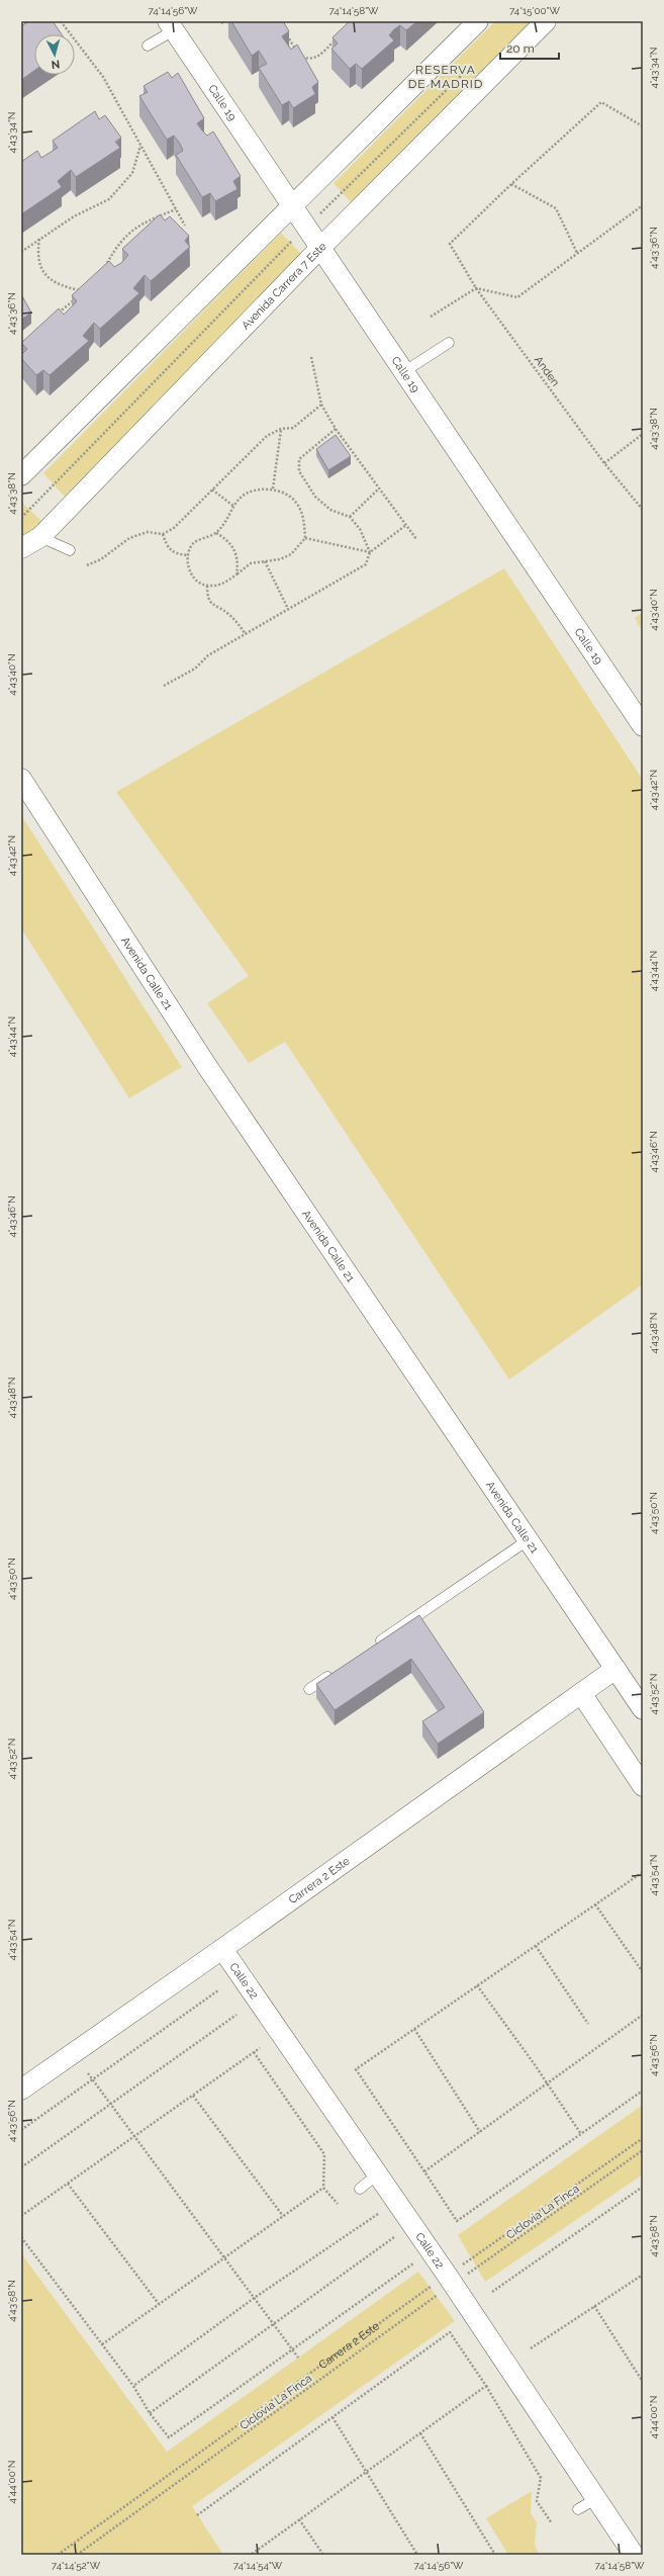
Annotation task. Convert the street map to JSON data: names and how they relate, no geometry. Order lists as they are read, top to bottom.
{
  "streets": {
    "street": [
      "Calle 19",
      "Avenida Carrera 7 Este",
      "Avenida Calle 21",
      "Carrera 2 Este",
      "Calle 22"
    ],
    "path": ["Anden", "Ciclovía La Finca"]
  },
  "crossings": [
    ["Calle 19", "Avenida Carrera 7 Este"],
    ["Avenida Calle 21", "Carrera 2 Este"],
    ["Carrera 2 Este", "Calle 22"],
    ["Carrera 2 Este", "Ciclovía La Finca"],
    ["Calle 22", "Ciclovía La Finca"]
  ],
  "districts": ["RESERVA DE MADRID"],
  "scale_bar": "20 m",
  "north": "bottom",
  "coordinates": [
    "74°14'56\"W",
    "74°14'58\"W",
    "74°15'00\"W",
    "4°43'34\"N",
    "4°43'36\"N",
    "4°43'38\"N",
    "4°43'40\"N",
    "4°43'42\"N",
    "4°43'44\"N",
    "4°43'46\"N",
    "4°43'48\"N",
    "4°43'50\"N",
    "4°43'52\"N",
    "4°43'54\"N",
    "4°43'56\"N",
    "4°43'58\"N",
    "4°44'00\"N",
    "74°14'52\"W",
    "74°14'54\"W"
  ]
}
